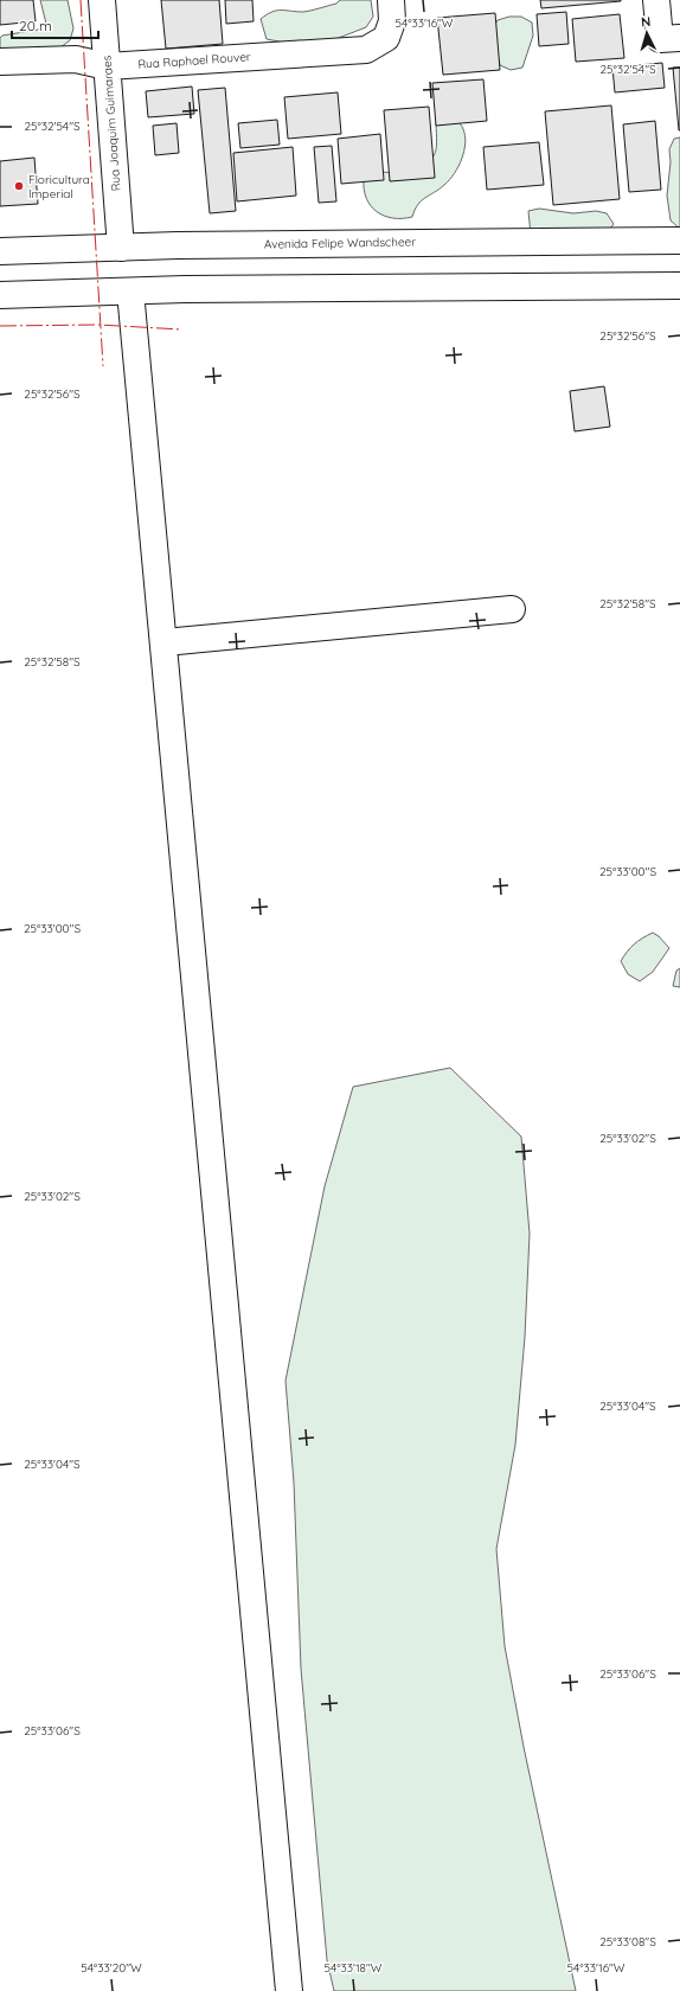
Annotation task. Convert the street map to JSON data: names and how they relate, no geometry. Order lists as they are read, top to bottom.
{
  "streets": {
    "street": ["Rua Raphael Rouver", "Rua Joaquim Guimaraes", "Avenida Felipe Wandscheer"]
  },
  "crossings": [
    ["Rua Raphael Rouver", "Rua Joaquim Guimaraes"],
    ["Rua Joaquim Guimaraes", "Avenida Felipe Wandscheer"]
  ],
  "places": ["Floricultura Imperial"],
  "scale_bar": "20 m",
  "north": "top",
  "coordinates": [
    "54°33'16\"W",
    "25°32'54\"S",
    "25°32'56\"S",
    "25°32'58\"S",
    "25°33'00\"S",
    "25°33'02\"S",
    "25°33'04\"S",
    "25°33'06\"S",
    "25°33'08\"S",
    "54°33'20\"W",
    "54°33'18\"W"
  ]
}
